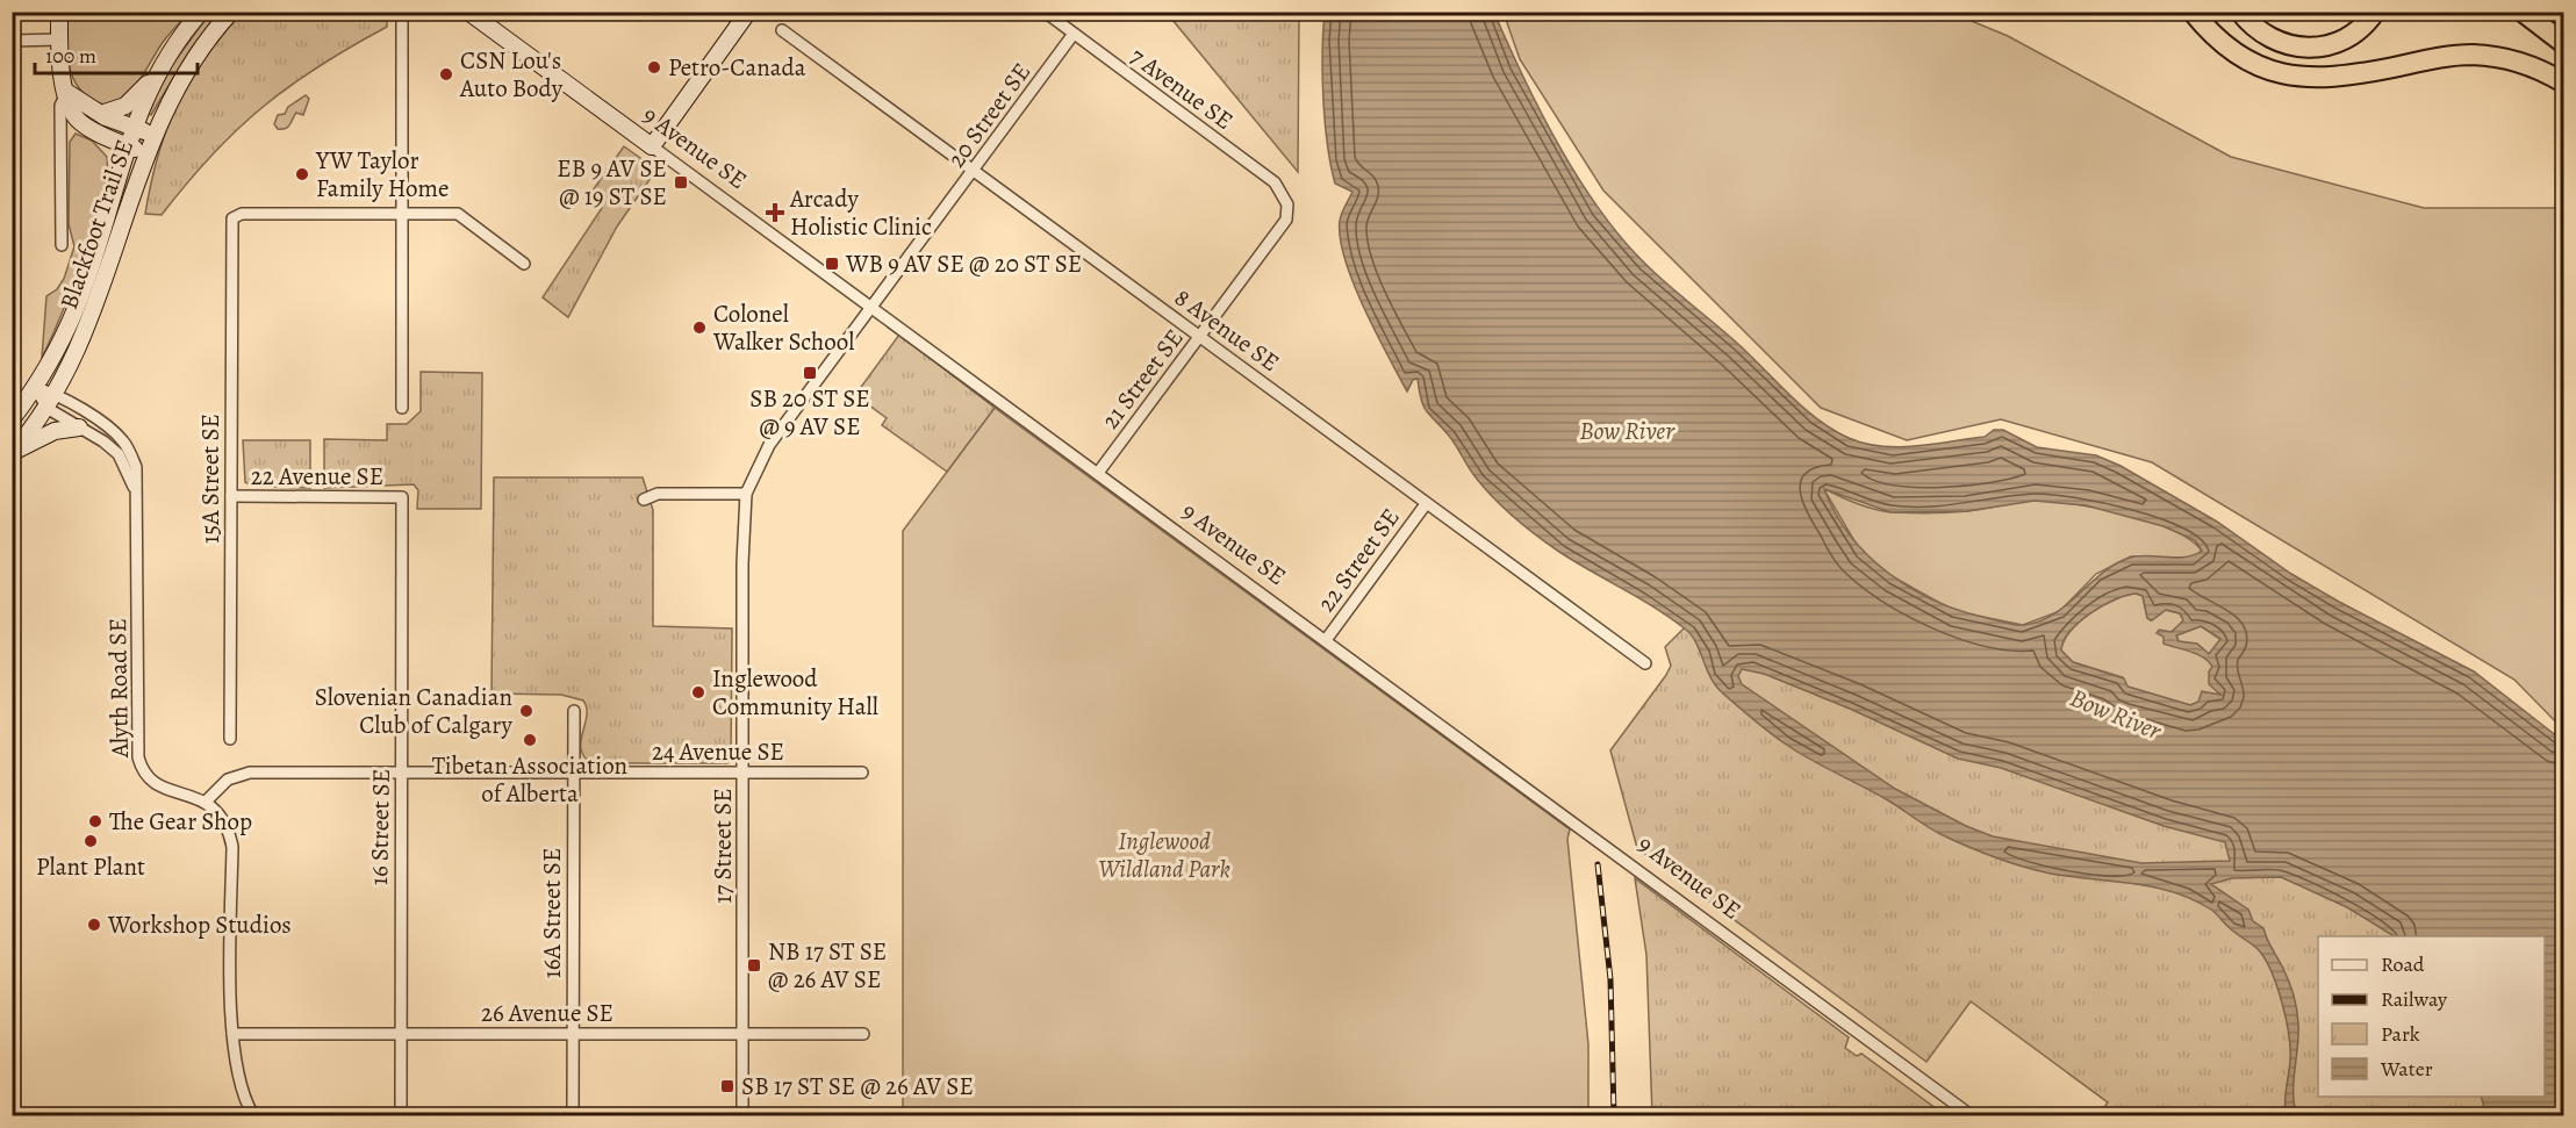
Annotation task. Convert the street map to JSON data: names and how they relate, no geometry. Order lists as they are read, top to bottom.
{
  "streets": {
    "main road": ["9 Avenue SE", "Blackfoot Trail SE"],
    "street": [
      "7 Avenue SE",
      "20 Street SE",
      "8 Avenue SE",
      "21 Street SE",
      "22 Avenue SE",
      "15A Street SE",
      "22 Street SE",
      "Alyth Road SE",
      "24 Avenue SE",
      "16 Street SE",
      "17 Street SE",
      "16A Street SE",
      "26 Avenue SE"
    ]
  },
  "crossings": [
    ["7 Avenue SE", "20 Street SE"],
    ["7 Avenue SE", "21 Street SE"],
    ["20 Street SE", "9 Avenue SE"],
    ["20 Street SE", "8 Avenue SE"],
    ["20 Street SE", "17 Street SE"],
    ["9 Avenue SE", "21 Street SE"],
    ["9 Avenue SE", "22 Street SE"],
    ["Blackfoot Trail SE", "Alyth Road SE"],
    ["8 Avenue SE", "21 Street SE"],
    ["8 Avenue SE", "22 Street SE"],
    ["22 Avenue SE", "15A Street SE"],
    ["22 Avenue SE", "16 Street SE"],
    ["Alyth Road SE", "24 Avenue SE"],
    ["24 Avenue SE", "16 Street SE"],
    ["24 Avenue SE", "17 Street SE"],
    ["24 Avenue SE", "16A Street SE"],
    ["16 Street SE", "26 Avenue SE"],
    ["17 Street SE", "26 Avenue SE"],
    ["16A Street SE", "26 Avenue SE"]
  ],
  "water": ["Bow River"],
  "parks": ["Inglewood Wildland Park"],
  "places": {
    "other": [
      "Petro-Canada",
      "CSN Lou's Auto Body",
      "YW Taylor Family Home",
      "Colonel Walker School",
      "Inglewood Community Hall",
      "Slovenian Canadian Club of Calgary",
      "Tibetan Association of Alberta",
      "The Gear Shop",
      "Plant Plant",
      "Workshop Studios"
    ],
    "transit": [
      "EB 9 AV SE @ 19 ST SE",
      "WB 9 AV SE @ 20 ST SE",
      "SB 20 ST SE @ 9 AV SE",
      "NB 17 ST SE @ 26 AV SE",
      "SB 17 ST SE @ 26 AV SE"
    ],
    "health": ["Arcady Holistic Clinic"]
  },
  "legend": [
    "Road",
    "Railway",
    "Park",
    "Water"
  ],
  "scale_bar": "100 m"
}
